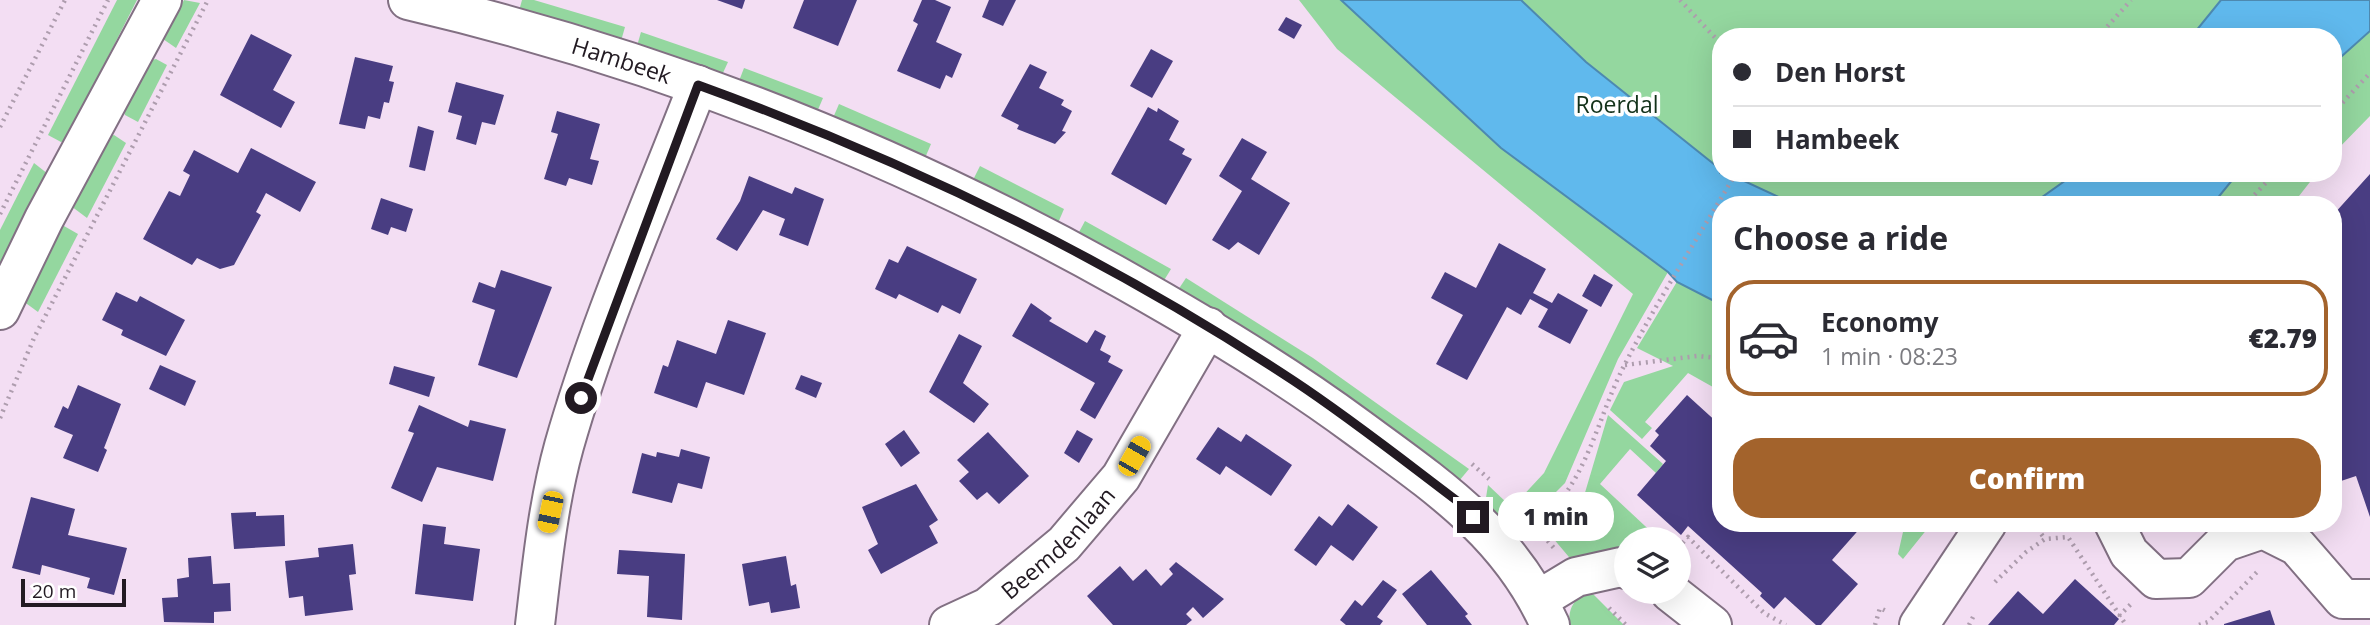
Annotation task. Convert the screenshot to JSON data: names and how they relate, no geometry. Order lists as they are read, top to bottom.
{
  "streets": {
    "street": ["Hambeek", "Beemdenlaan"]
  },
  "crossings": [
    ["Hambeek", "Beemdenlaan"]
  ],
  "parks": ["Roerdal"],
  "scale_bar": "20 m",
  "page": {
    "banner": ["Den Horst", "Hambeek"],
    "heading": "Choose a ride",
    "list": [
      {
        "name": "Economy",
        "note": "1 min · 08:23",
        "value": "€2.79"
      }
    ],
    "buttons": "Confirm",
    "bubble": "1 min",
    "scale": "20 m"
  }
}
